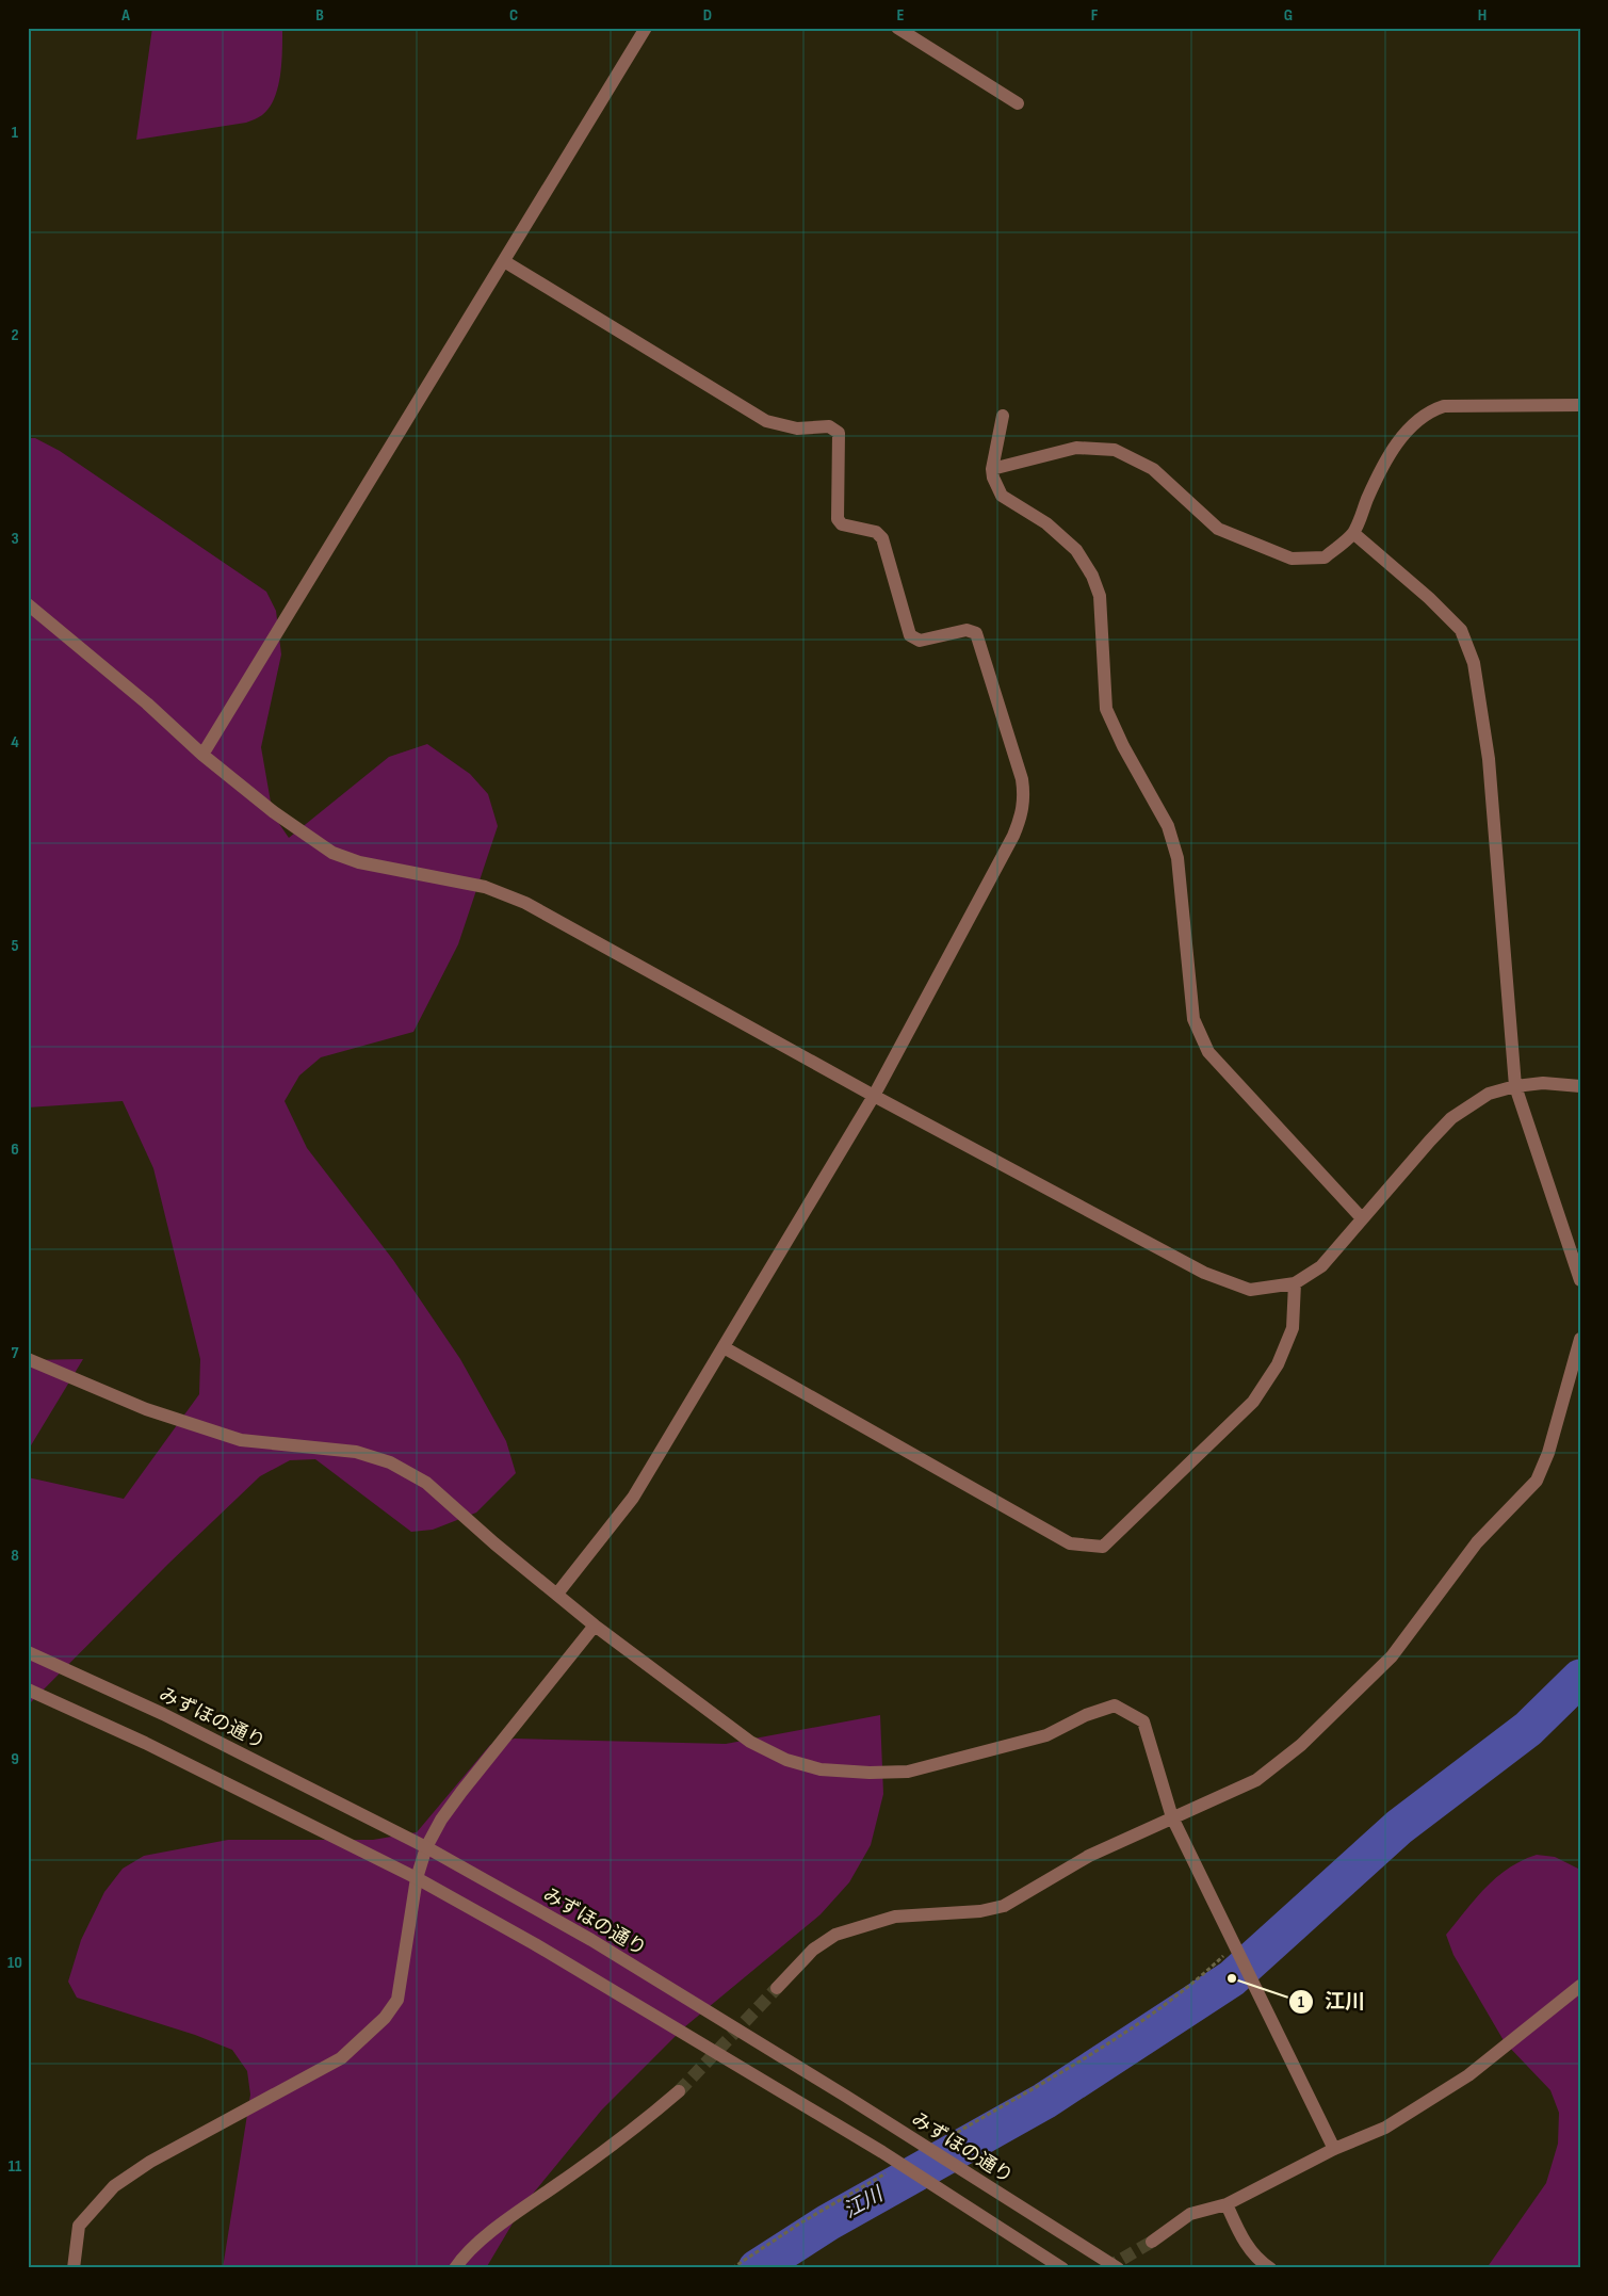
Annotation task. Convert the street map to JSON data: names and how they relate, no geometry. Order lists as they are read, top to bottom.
{
  "streets": {
    "street": ["みずほの通り"]
  },
  "water": ["江川"],
  "places": ["江川"],
  "grid": {
    "columns": [
      "A",
      "B",
      "C",
      "D",
      "E",
      "F",
      "G",
      "H"
    ],
    "rows": [
      "1",
      "2",
      "3",
      "4",
      "5",
      "6",
      "7",
      "8",
      "9",
      "10",
      "11"
    ]
  }
}
